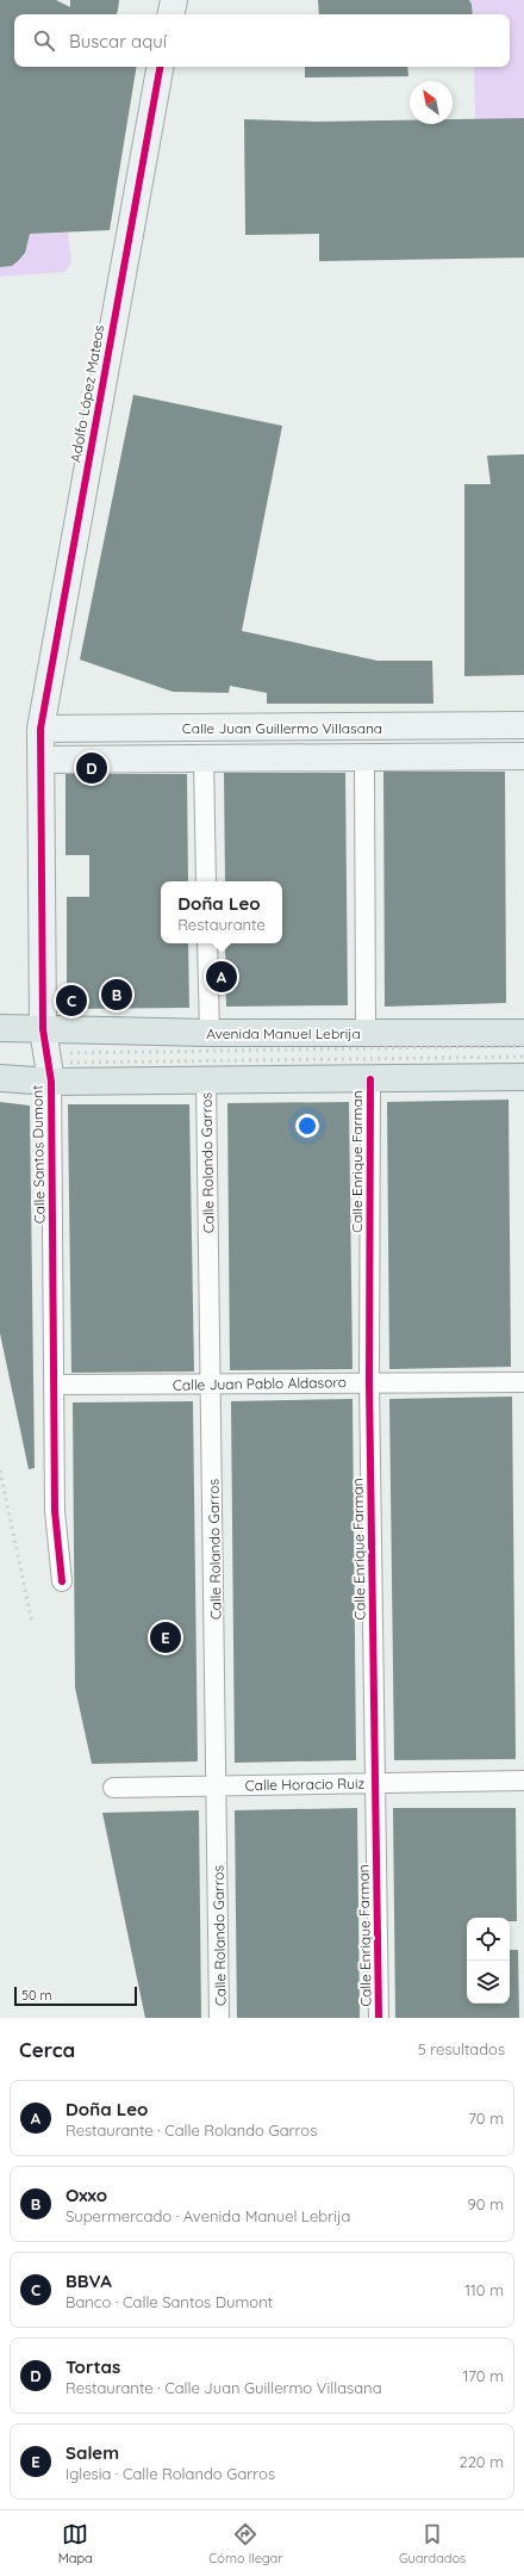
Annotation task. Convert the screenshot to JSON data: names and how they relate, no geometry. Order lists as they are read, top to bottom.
{
  "streets": {
    "main road": ["Avenida Manuel Lebrija"],
    "street": [
      "Adolfo López Mateos",
      "Calle Juan Guillermo Villasana",
      "Calle Santos Dumont",
      "Calle Enrique Farman",
      "Calle Rolando Garros",
      "Calle Juan Pablo Aldasoro",
      "Calle Horacio Ruiz"
    ]
  },
  "crossings": [
    ["Adolfo López Mateos", "Calle Juan Guillermo Villasana"],
    ["Adolfo López Mateos", "Calle Santos Dumont"],
    ["Calle Juan Guillermo Villasana", "Calle Santos Dumont"],
    ["Avenida Manuel Lebrija", "Calle Santos Dumont"],
    ["Calle Santos Dumont", "Calle Juan Pablo Aldasoro"],
    ["Calle Enrique Farman", "Calle Juan Pablo Aldasoro"],
    ["Calle Enrique Farman", "Calle Horacio Ruiz"],
    ["Calle Rolando Garros", "Calle Juan Pablo Aldasoro"],
    ["Calle Rolando Garros", "Calle Horacio Ruiz"]
  ],
  "scale_bar": "50 m",
  "north": "top left",
  "page": {
    "search": "Buscar aquí",
    "pins": [
      "D",
      "A",
      "B",
      "C",
      "E"
    ],
    "popup": ["Doña Leo", "Restaurante"],
    "scale": "50 m",
    "heading": ["Cerca", "5 resultados"],
    "list": [
      {
        "mark": "A",
        "name": "Doña Leo",
        "note": "Restaurante · Calle Rolando Garros",
        "value": "70 m"
      },
      {
        "mark": "B",
        "name": "Oxxo",
        "note": "Supermercado · Avenida Manuel Lebrija",
        "value": "90 m"
      },
      {
        "mark": "C",
        "name": "BBVA",
        "note": "Banco · Calle Santos Dumont",
        "value": "110 m"
      },
      {
        "mark": "D",
        "name": "Tortas",
        "note": "Restaurante · Calle Juan Guillermo Villasana",
        "value": "170 m"
      },
      {
        "mark": "E",
        "name": "Salem",
        "note": "Iglesia · Calle Rolando Garros",
        "value": "220 m"
      }
    ],
    "nav": ["Mapa", "Cómo llegar", "Guardados"]
  }
}
